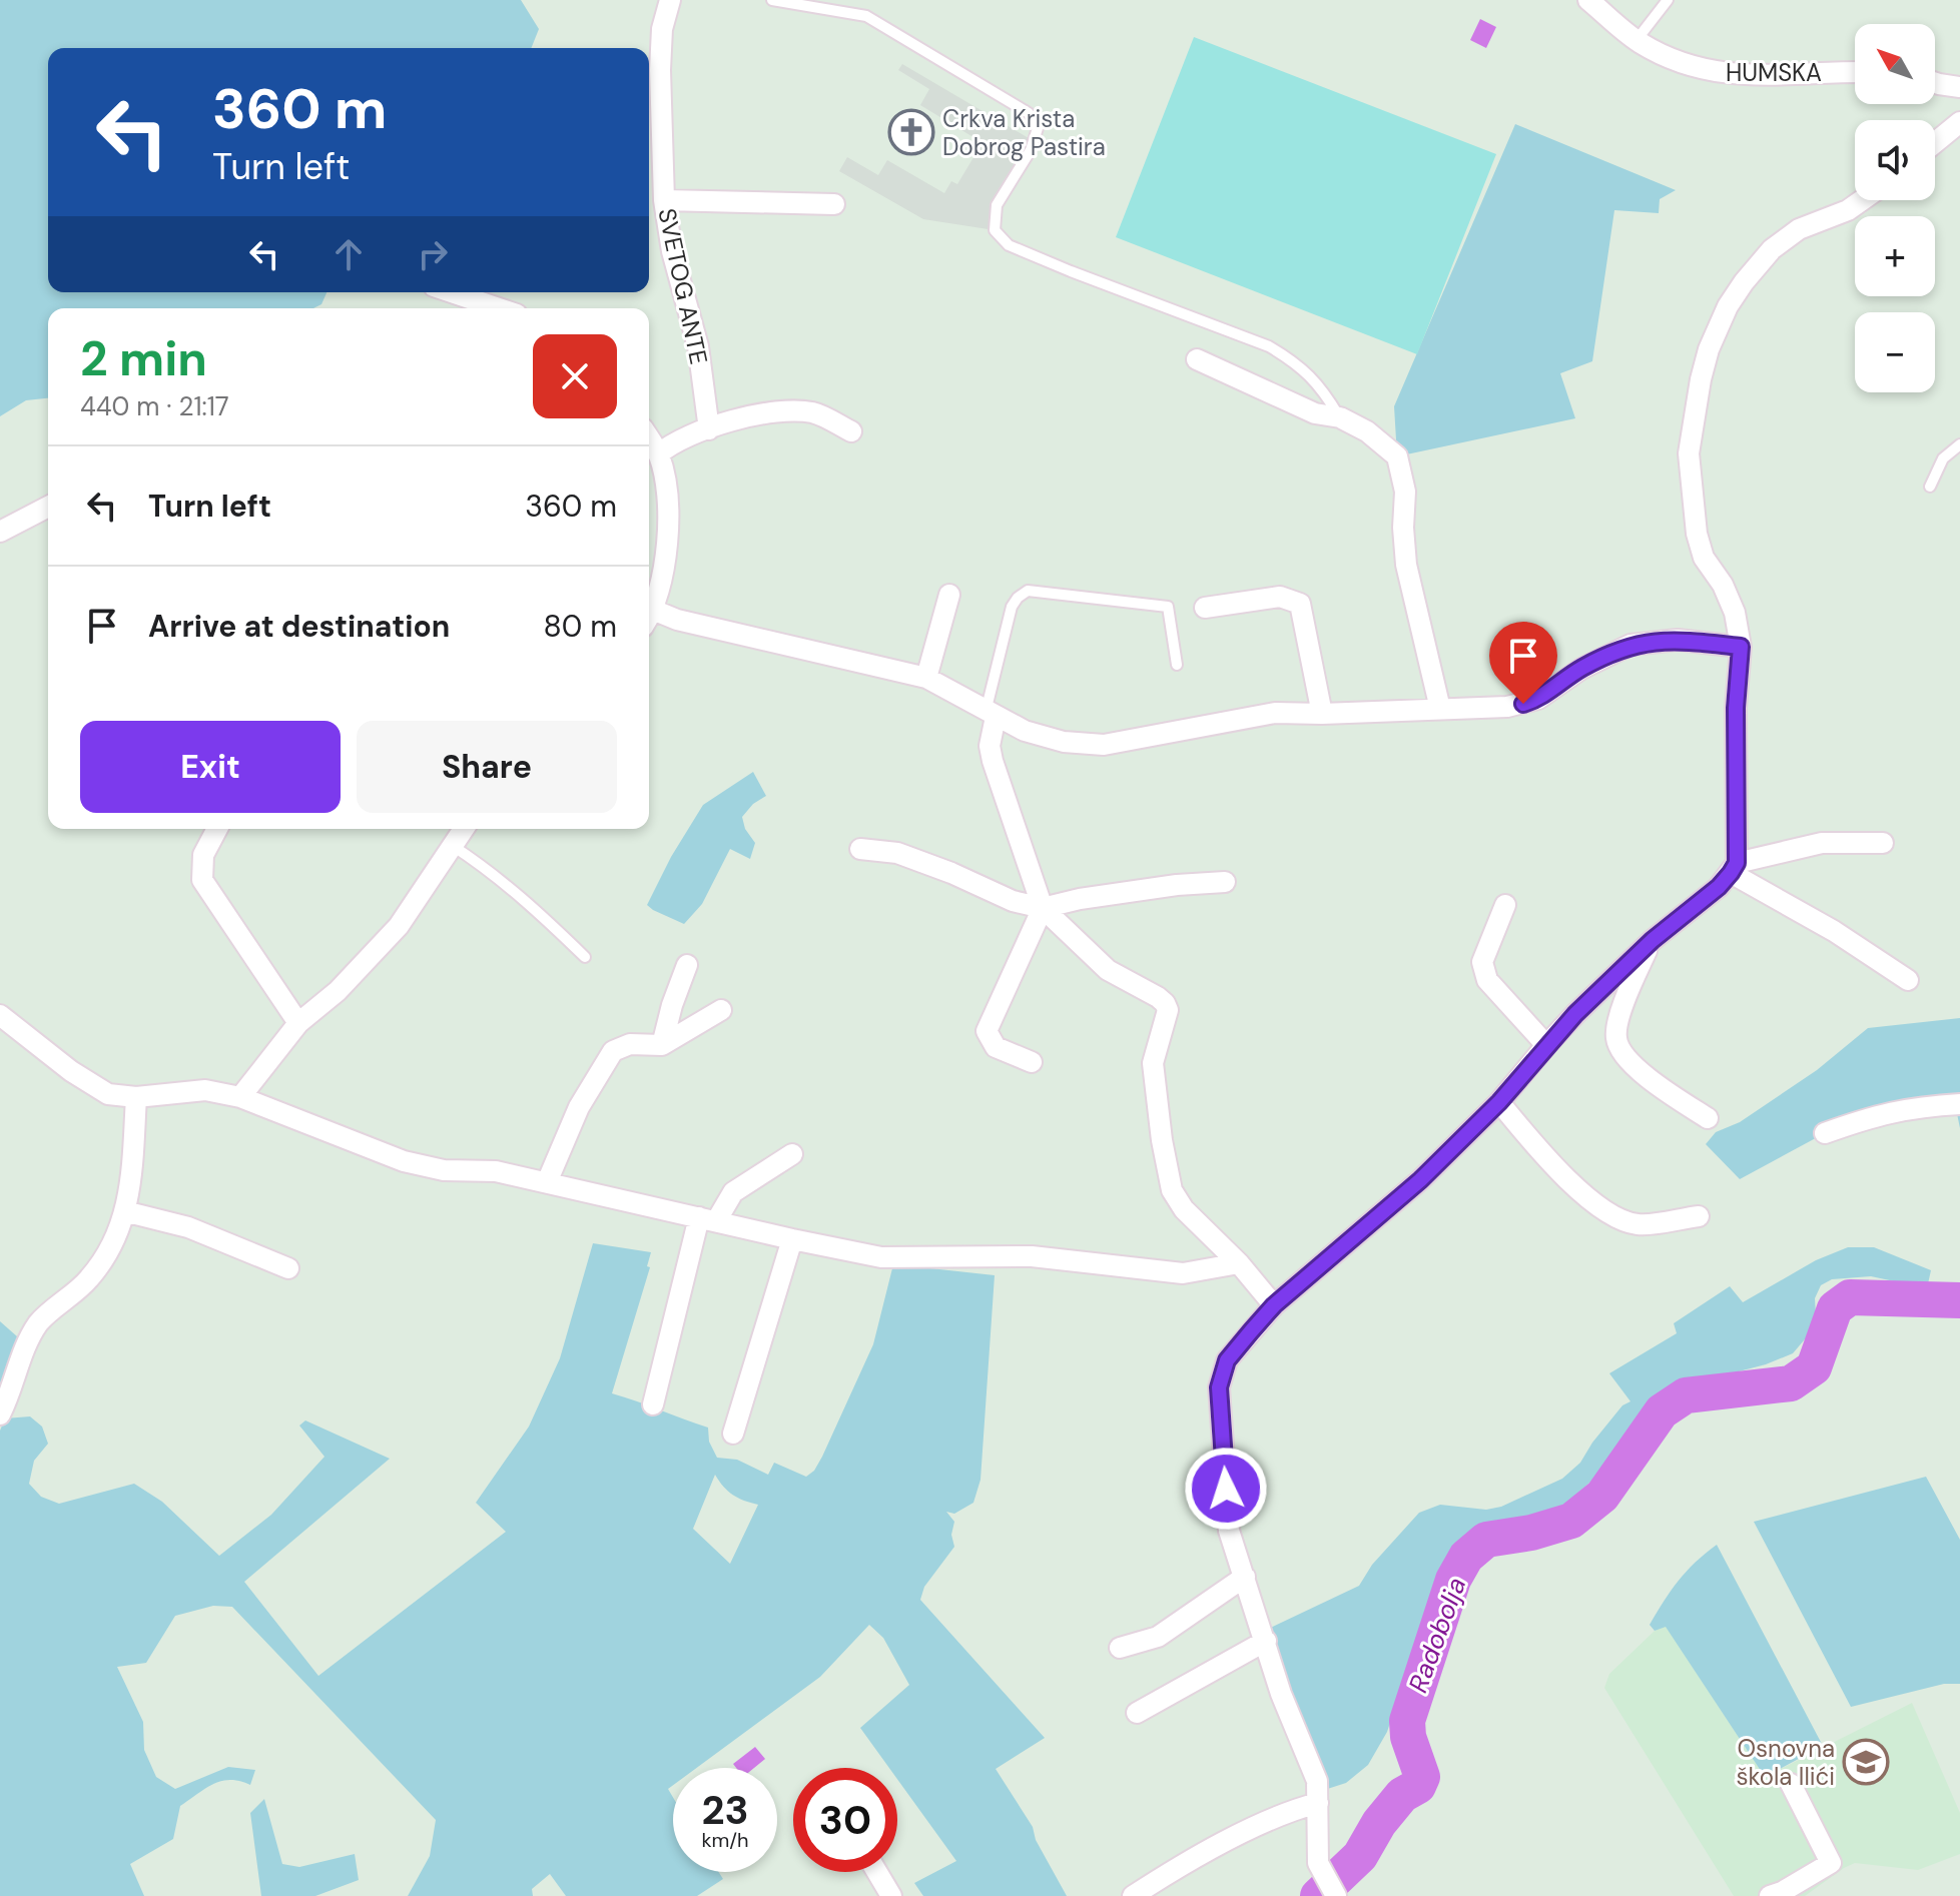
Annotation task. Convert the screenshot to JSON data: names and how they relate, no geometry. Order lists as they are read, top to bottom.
{
  "streets": {
    "street": ["HUMSKA", "SVETOG ANTE"]
  },
  "water": ["Radobolja"],
  "places": {
    "church": ["Crkva Krista Dobrog Pastira"],
    "school or university": ["Osnovna škola Ilići"]
  },
  "north": "top left",
  "page": {
    "map_buttons": ["+", "−"],
    "turn": ["360 m", "Turn left"],
    "heading": ["2 min", "440 m · 21:17"],
    "list": [
      {
        "name": "Turn left",
        "value": "360 m"
      },
      {
        "name": "Arrive at destination",
        "value": "80 m"
      }
    ],
    "buttons": ["Exit", "Share"],
    "speed": "23 km/h",
    "limit": "30"
  }
}
